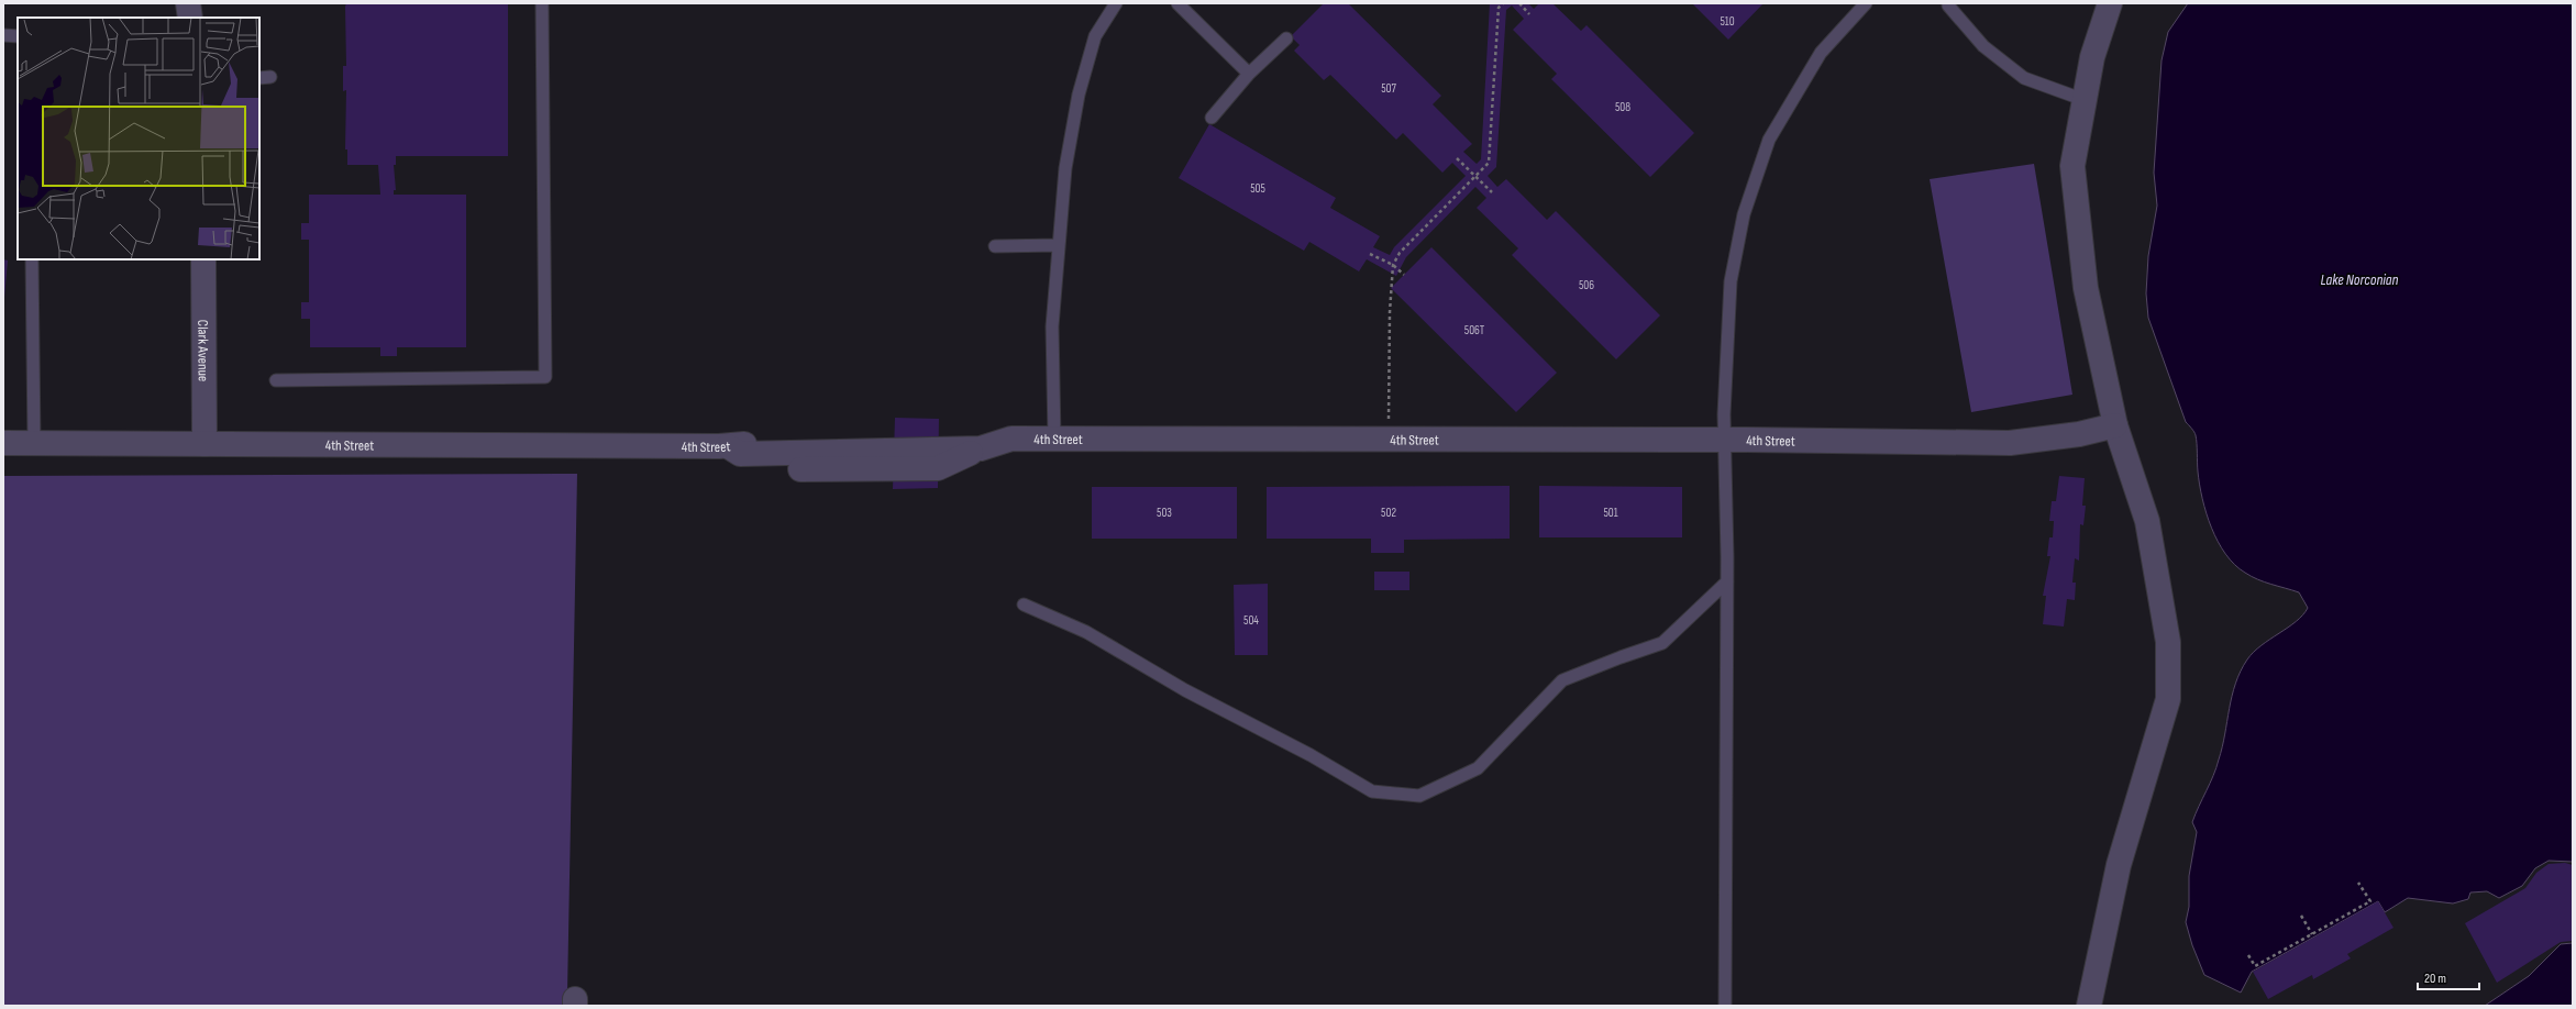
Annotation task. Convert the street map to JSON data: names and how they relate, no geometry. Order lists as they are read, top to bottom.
{
  "streets": {
    "street": ["Clark Avenue", "4th Street"]
  },
  "crossings": [
    ["Clark Avenue", "4th Street"]
  ],
  "water": ["Lake Norconian"],
  "house_numbers": [
    "510",
    "507",
    "508",
    "505",
    "506",
    "506T",
    "503",
    "502",
    "501",
    "504"
  ],
  "scale_bar": "20 m"
}
